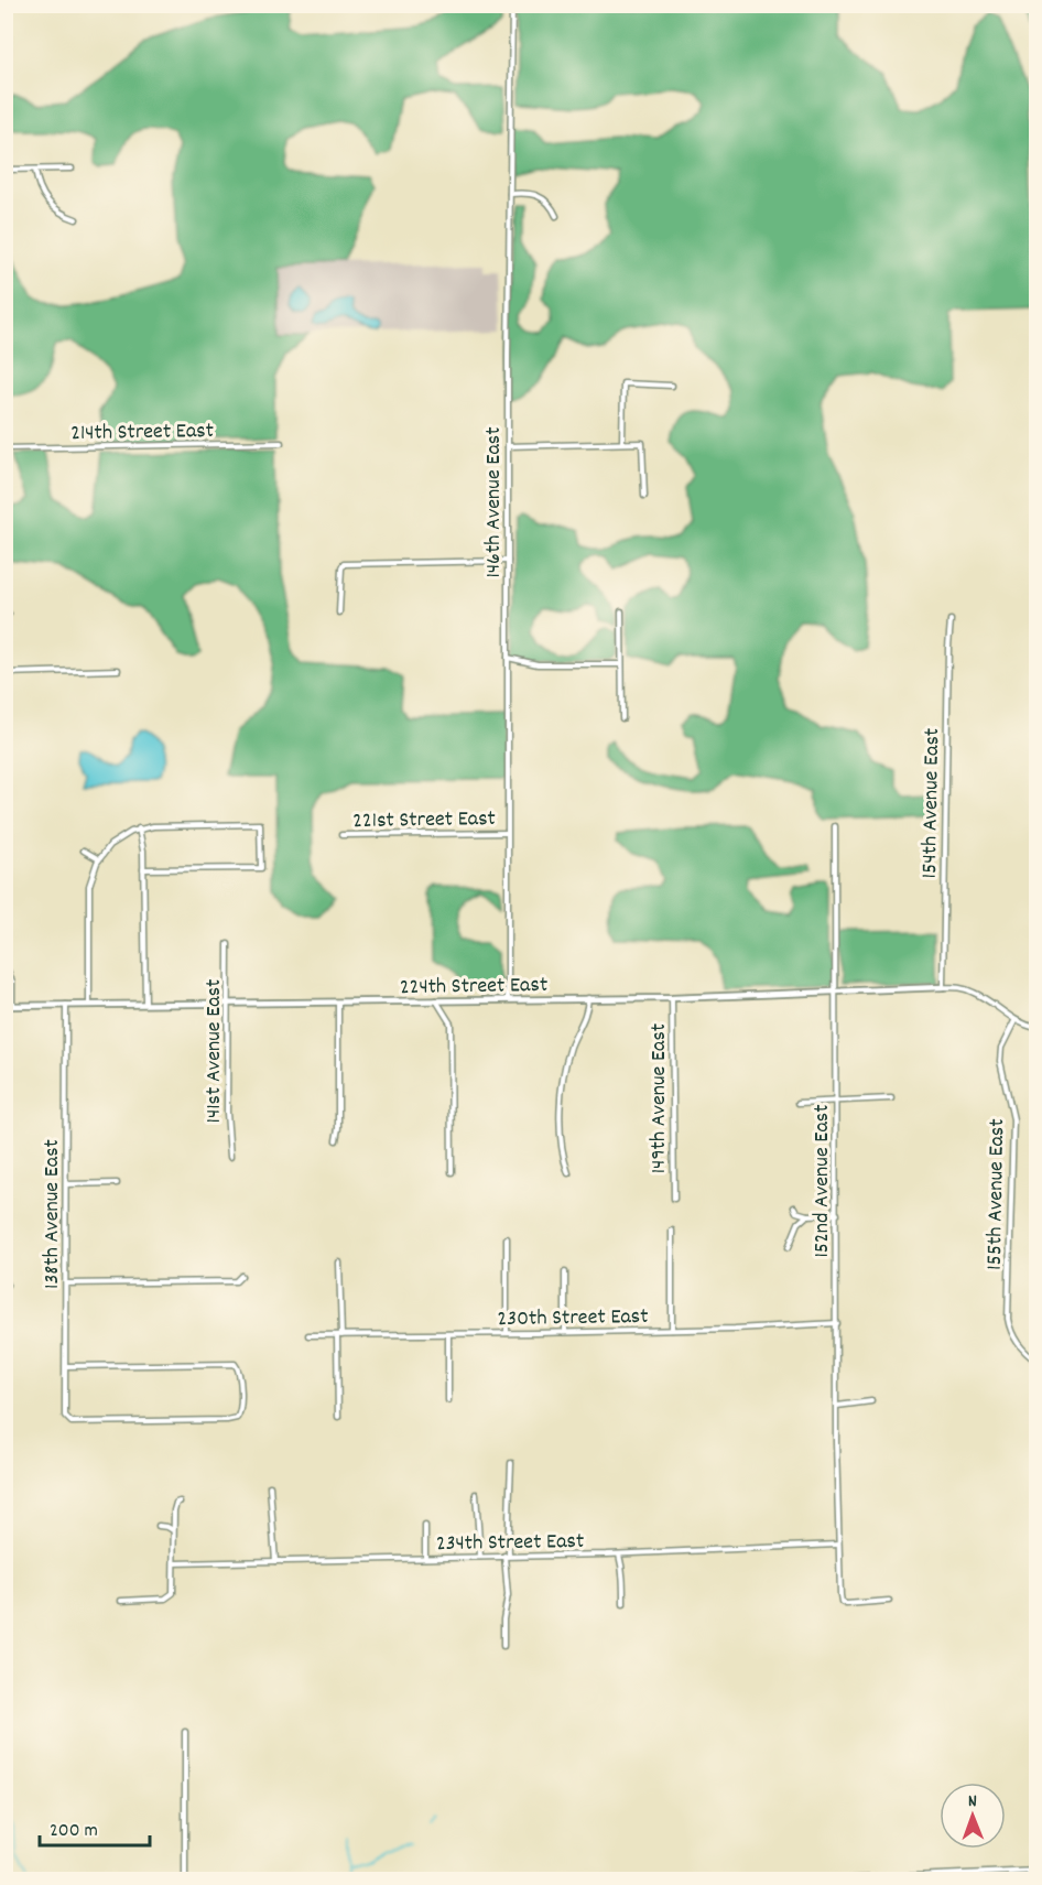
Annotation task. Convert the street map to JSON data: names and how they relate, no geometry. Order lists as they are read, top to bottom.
{
  "streets": {
    "street": [
      "214th Street East",
      "146th Avenue East",
      "154th Avenue East",
      "221st Street East",
      "224th Street East",
      "141st Avenue East",
      "149th Avenue East",
      "152nd Avenue East",
      "155th Avenue East",
      "138th Avenue East",
      "230th Street East",
      "234th Street East"
    ]
  },
  "crossings": [
    ["146th Avenue East", "221st Street East"],
    ["146th Avenue East", "224th Street East"],
    ["154th Avenue East", "224th Street East"],
    ["224th Street East", "141st Avenue East"],
    ["224th Street East", "149th Avenue East"],
    ["224th Street East", "152nd Avenue East"],
    ["224th Street East", "138th Avenue East"],
    ["152nd Avenue East", "230th Street East"],
    ["152nd Avenue East", "234th Street East"]
  ],
  "scale_bar": "200 m",
  "north": "top"
}
